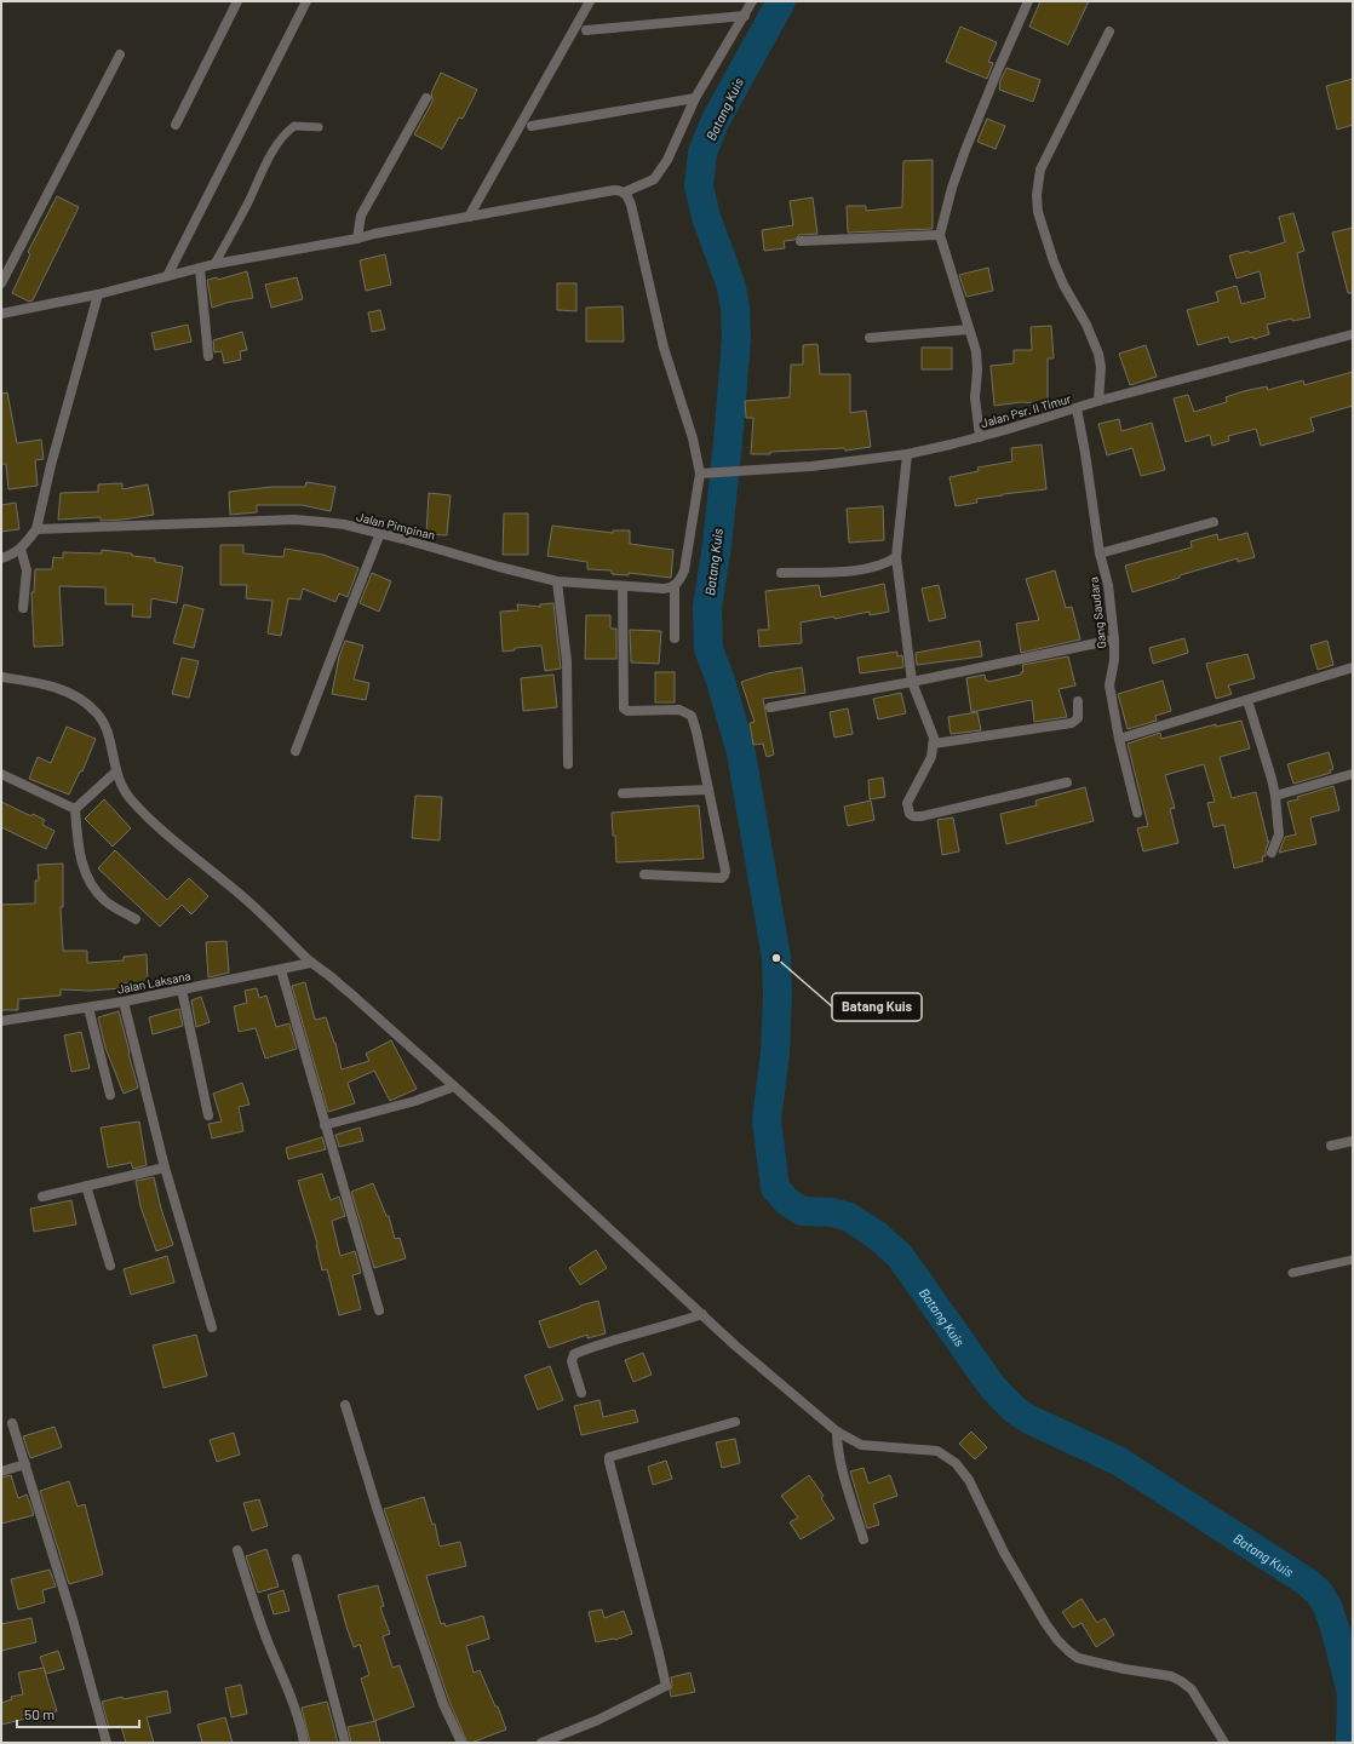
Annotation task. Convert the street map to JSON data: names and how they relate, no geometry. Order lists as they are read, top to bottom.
{
  "streets": {
    "street": [
      "Jalan Psr. II Timur",
      "Jalan Pimpinan",
      "Gang Saudara",
      "Jalan Laksana"
    ]
  },
  "crossings": [
    ["Jalan Psr. II Timur", "Gang Saudara"]
  ],
  "water": ["Batang Kuis"],
  "places": ["Batang Kuis"],
  "scale_bar": "50 m"
}
